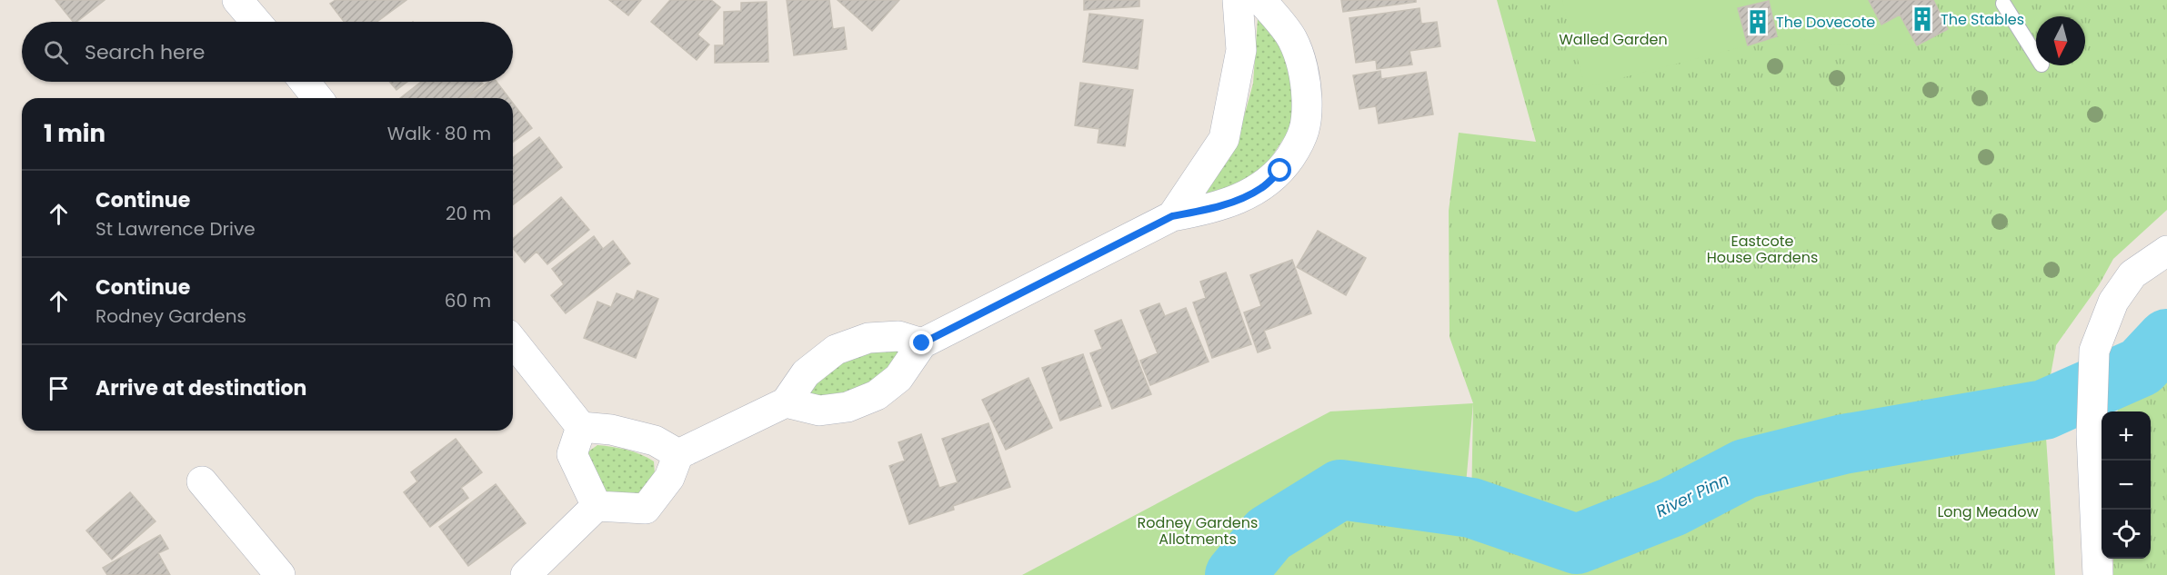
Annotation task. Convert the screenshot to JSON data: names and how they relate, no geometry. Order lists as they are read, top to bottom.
{
  "water": ["River Pinn"],
  "parks": [
    "Walled Garden",
    "Eastcote House Gardens",
    "Long Meadow",
    "Rodney Gardens Allotments"
  ],
  "places": {
    "building": ["The Stables", "The Dovecote"]
  },
  "north": "bottom",
  "page": {
    "search": "Search here",
    "heading": ["1 min", "Walk · 80 m"],
    "list": [
      ["Continue", "St Lawrence Drive", "20 m"],
      ["Continue", "Rodney Gardens", "60 m"],
      "Arrive at destination"
    ],
    "map_buttons": ["+", "−"]
  }
}
